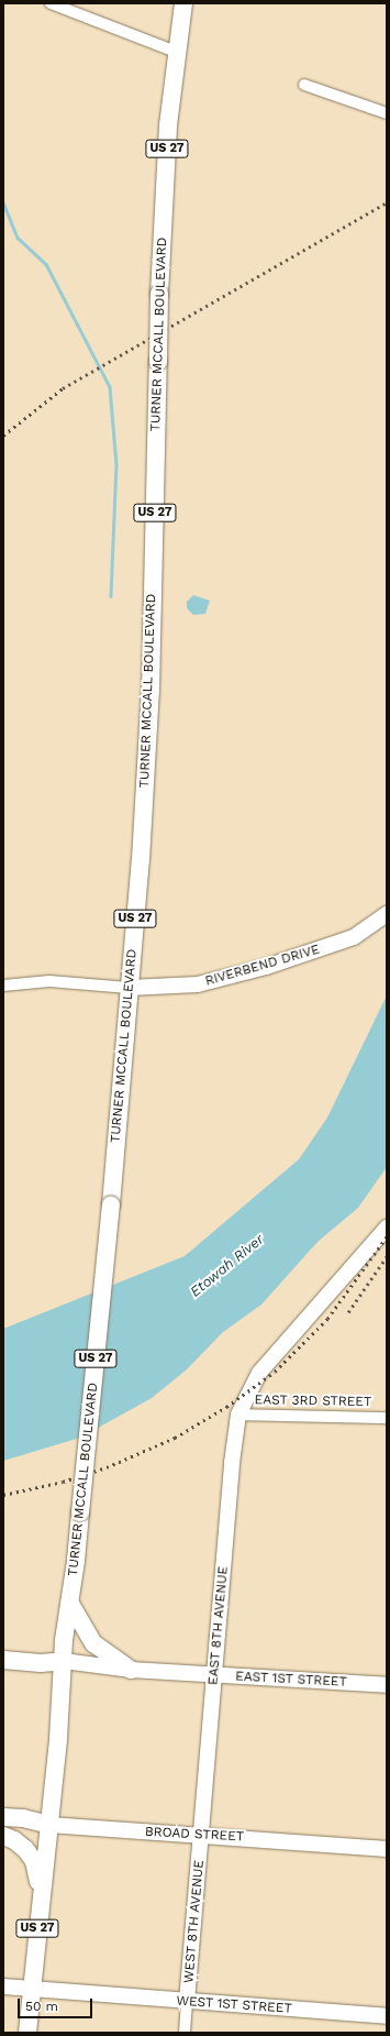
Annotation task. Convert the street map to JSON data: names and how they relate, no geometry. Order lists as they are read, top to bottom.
{
  "streets": {
    "main road": ["US 27", "TURNER MCCALL BOULEVARD", "BROAD STREET"],
    "street": [
      "RIVERBEND DRIVE",
      "EAST 3RD STREET",
      "EAST 8TH AVENUE",
      "EAST 1ST STREET",
      "WEST 8TH AVENUE",
      "WEST 1ST STREET"
    ]
  },
  "crossings": [
    ["TURNER MCCALL BOULEVARD", "RIVERBEND DRIVE"],
    ["TURNER MCCALL BOULEVARD", "EAST 1ST STREET"],
    ["TURNER MCCALL BOULEVARD", "BROAD STREET"],
    ["TURNER MCCALL BOULEVARD", "WEST 1ST STREET"],
    ["EAST 3RD STREET", "EAST 8TH AVENUE"],
    ["EAST 8TH AVENUE", "EAST 1ST STREET"],
    ["EAST 8TH AVENUE", "BROAD STREET"],
    ["EAST 8TH AVENUE", "WEST 8TH AVENUE"],
    ["BROAD STREET", "WEST 8TH AVENUE"],
    ["WEST 8TH AVENUE", "WEST 1ST STREET"]
  ],
  "water": ["Etowah River"],
  "scale_bar": "50 m"
}
